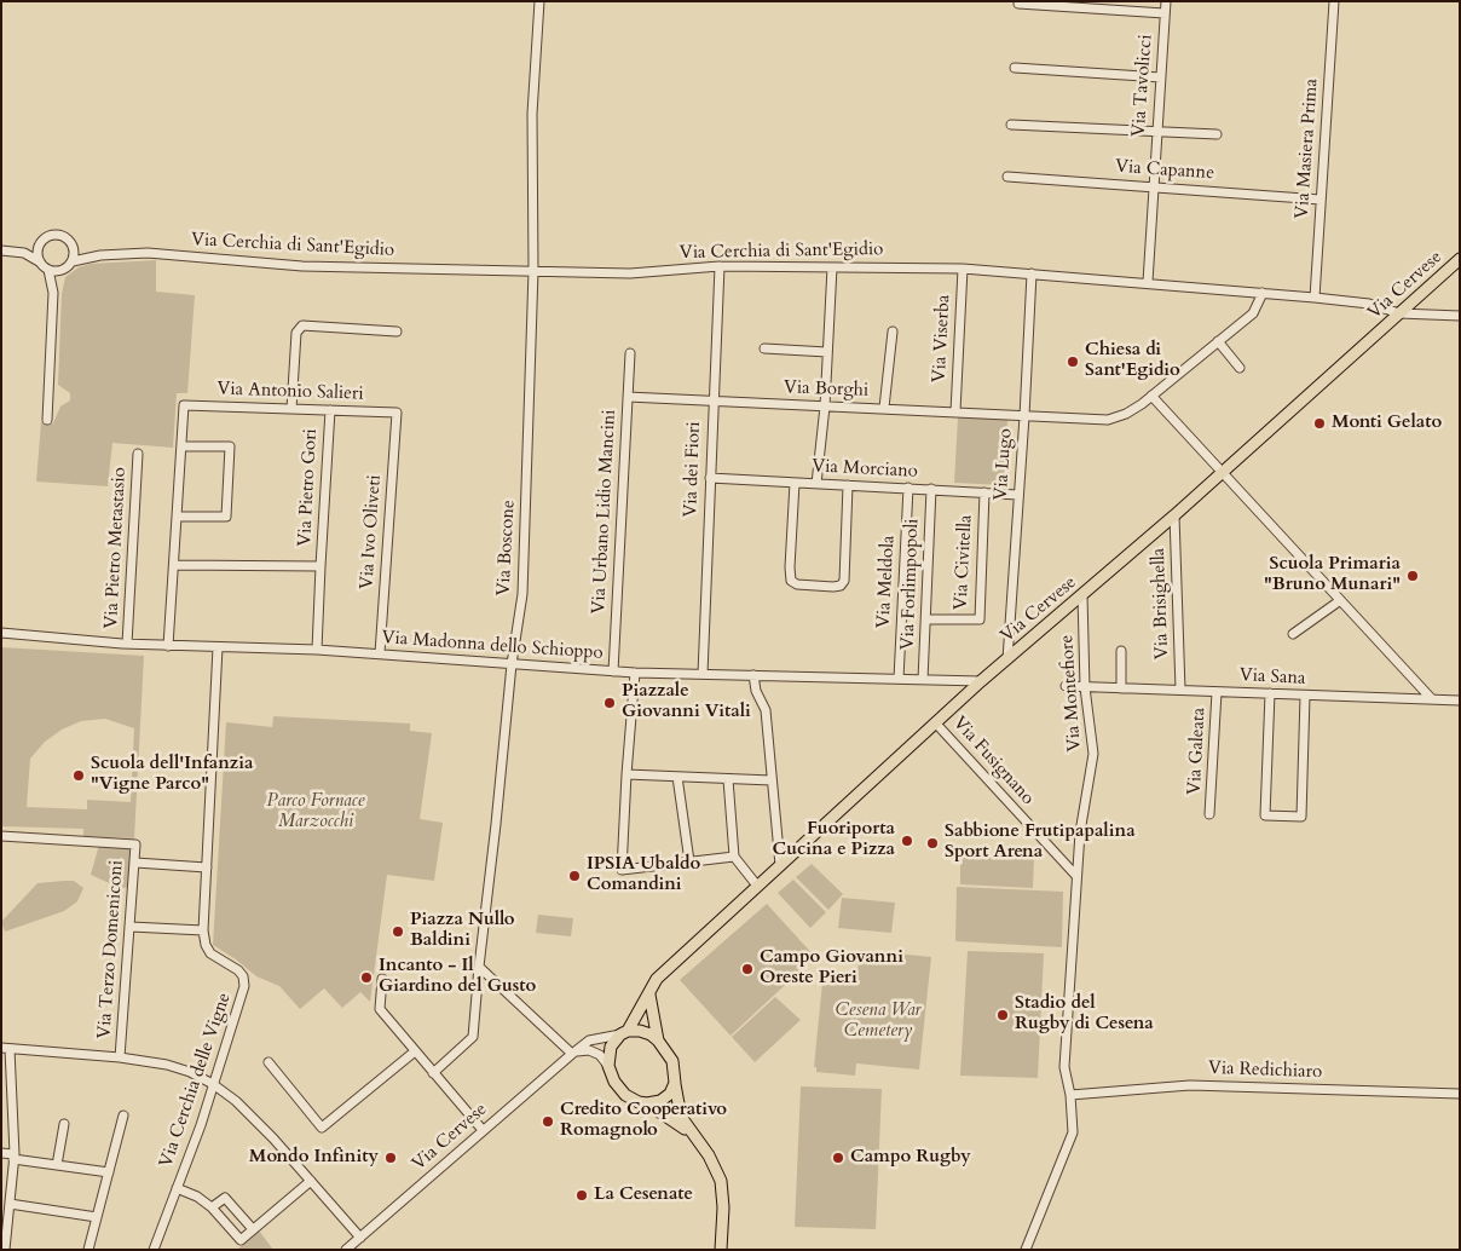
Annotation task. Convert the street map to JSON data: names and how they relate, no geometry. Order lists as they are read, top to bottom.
{
  "streets": {
    "main road": ["Via Cervese"],
    "street": [
      "Via Tavolicci",
      "Via Masiera Prima",
      "Via Capanne",
      "Via Cerchia di Sant'Egidio",
      "Via Viserba",
      "Via Borghi",
      "Via Antonio Salieri",
      "Via Lugo",
      "Via dei Fiori",
      "Via Morciano",
      "Via Pietro Gori",
      "Via Urbano Lidio Mancini",
      "Via Ivo Oliveti",
      "Via Pietro Metastasio",
      "Via Boscone",
      "Via Civitella",
      "Via Meldola",
      "Via Forlimpopoli",
      "Via Brisighella",
      "Via Madonna dello Schioppo",
      "Via Sana",
      "Via Montefiore",
      "Via Galeata",
      "Via Fusignano",
      "Via Terzo Domeniconi",
      "Via Redichiaro",
      "Via Cerchia delle Vigne"
    ]
  },
  "crossings": [
    ["Via Tavolicci", "Via Capanne"],
    ["Via Tavolicci", "Via Cerchia di Sant'Egidio"],
    ["Via Masiera Prima", "Via Capanne"],
    ["Via Masiera Prima", "Via Cerchia di Sant'Egidio"],
    ["Via Cerchia di Sant'Egidio", "Via Cervese"],
    ["Via Cerchia di Sant'Egidio", "Via Viserba"],
    ["Via Cerchia di Sant'Egidio", "Via Borghi"],
    ["Via Cerchia di Sant'Egidio", "Via Lugo"],
    ["Via Cerchia di Sant'Egidio", "Via dei Fiori"],
    ["Via Cerchia di Sant'Egidio", "Via Boscone"],
    ["Via Cervese", "Via Lugo"],
    ["Via Cervese", "Via Brisighella"],
    ["Via Cervese", "Via Madonna dello Schioppo"],
    ["Via Cervese", "Via Montefiore"],
    ["Via Cervese", "Via Fusignano"],
    ["Via Viserba", "Via Borghi"],
    ["Via Borghi", "Via Lugo"],
    ["Via Borghi", "Via dei Fiori"],
    ["Via Borghi", "Via Urbano Lidio Mancini"],
    ["Via Antonio Salieri", "Via Pietro Gori"],
    ["Via Antonio Salieri", "Via Ivo Oliveti"],
    ["Via Lugo", "Via Morciano"],
    ["Via dei Fiori", "Via Morciano"],
    ["Via dei Fiori", "Via Madonna dello Schioppo"],
    ["Via Morciano", "Via Civitella"],
    ["Via Morciano", "Via Meldola"],
    ["Via Morciano", "Via Forlimpopoli"],
    ["Via Pietro Gori", "Via Madonna dello Schioppo"],
    ["Via Urbano Lidio Mancini", "Via Madonna dello Schioppo"],
    ["Via Ivo Oliveti", "Via Madonna dello Schioppo"],
    ["Via Pietro Metastasio", "Via Madonna dello Schioppo"],
    ["Via Boscone", "Via Madonna dello Schioppo"],
    ["Via Civitella", "Via Forlimpopoli"],
    ["Via Meldola", "Via Madonna dello Schioppo"],
    ["Via Forlimpopoli", "Via Madonna dello Schioppo"],
    ["Via Brisighella", "Via Sana"],
    ["Via Madonna dello Schioppo", "Via Cerchia delle Vigne"],
    ["Via Sana", "Via Montefiore"],
    ["Via Sana", "Via Galeata"],
    ["Via Montefiore", "Via Fusignano"],
    ["Via Montefiore", "Via Redichiaro"]
  ],
  "parks": ["Parco Fornace Marzocchi", "Cesena War Cemetery"],
  "places": [
    "Chiesa di Sant'Egidio",
    "Monti Gelato",
    "Scuola Primaria \"Bruno Munari\"",
    "Piazzale Giovanni Vitali",
    "Scuola dell'Infanzia \"Vigne Parco\"",
    "Fuoriporta Cucina e Pizza",
    "Sabbione Frutipapalina Sport Arena",
    "IPSIA Ubaldo Comandini",
    "Piazza Nullo Baldini",
    "Campo Giovanni Oreste Pieri",
    "Incanto - Il Giardino del Gusto",
    "Stadio del Rugby di Cesena",
    "Credito Cooperativo Romagnolo",
    "Mondo Infinity",
    "Campo Rugby",
    "La Cesenate"
  ]
}
